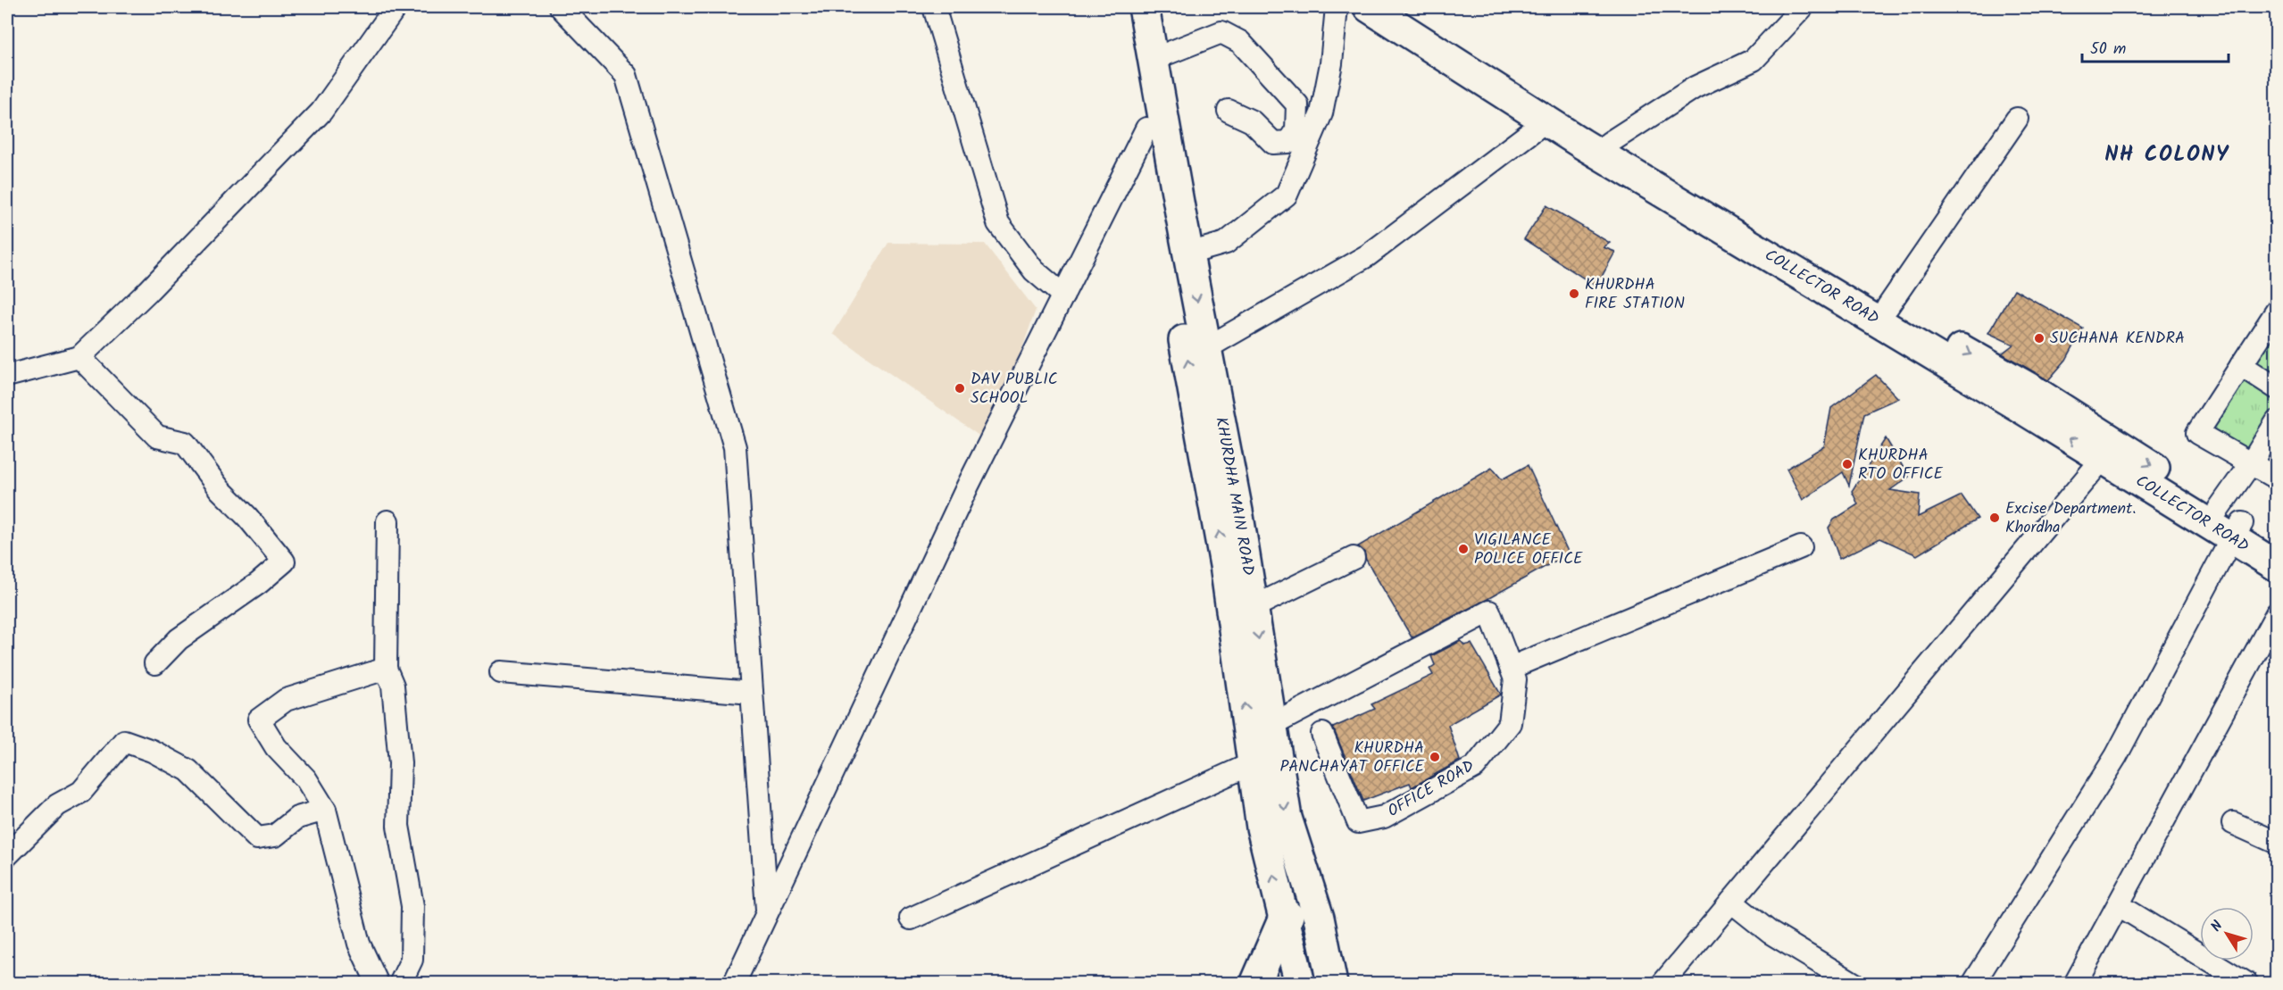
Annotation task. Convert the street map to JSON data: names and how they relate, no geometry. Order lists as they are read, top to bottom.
{
  "streets": {
    "main road": ["COLLECTOR ROAD", "KHURDHA MAIN ROAD"],
    "street": ["OFFICE ROAD"]
  },
  "crossings": [
    ["KHURDHA MAIN ROAD", "OFFICE ROAD"]
  ],
  "districts": ["NH COLONY"],
  "places": [
    "KHURDHA FIRE STATION",
    "SUCHANA KENDRA",
    "DAV PUBLIC SCHOOL",
    "KHURDHA RTO OFFICE",
    "Excise Department. Khordha",
    "VIGILANCE POLICE OFFICE",
    "KHURDHA PANCHAYAT OFFICE"
  ],
  "scale_bar": "50 m",
  "north": "top left"
}
